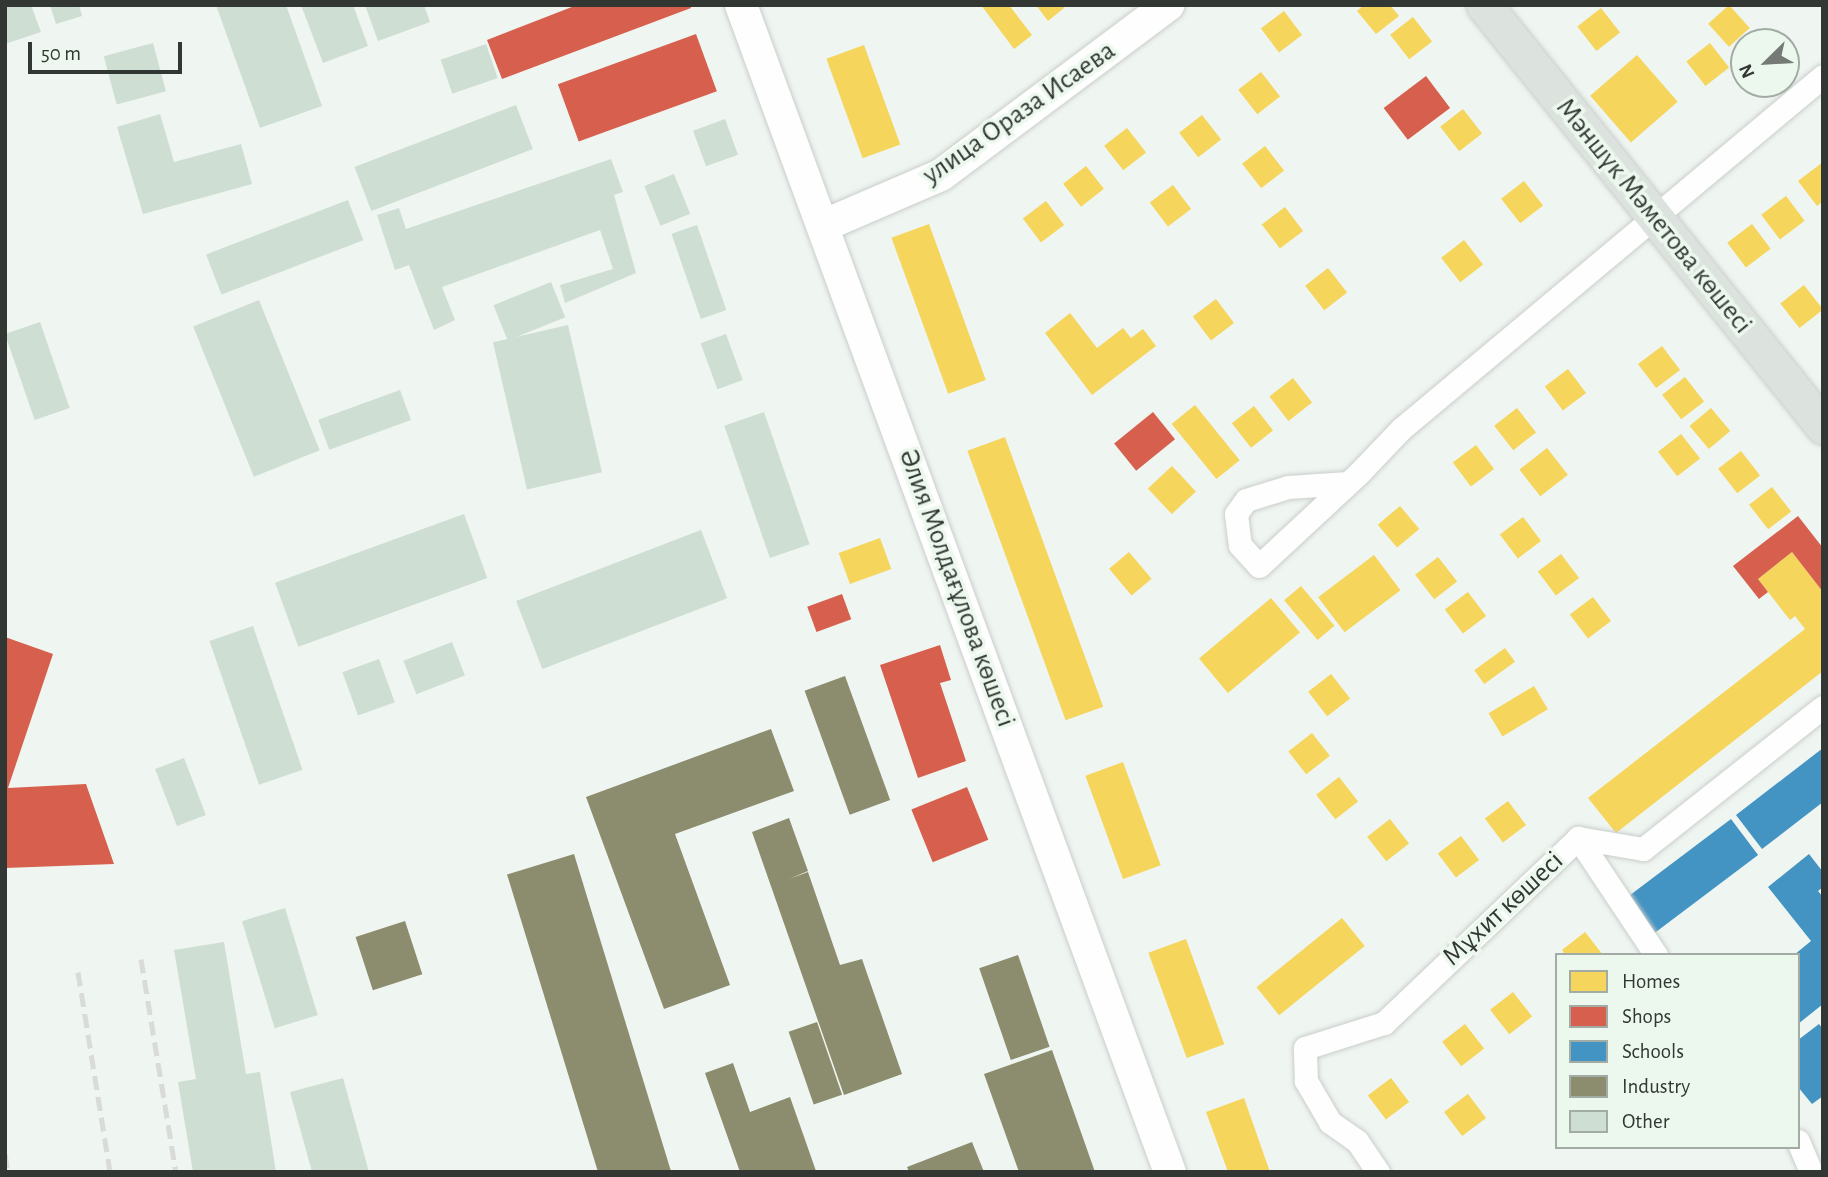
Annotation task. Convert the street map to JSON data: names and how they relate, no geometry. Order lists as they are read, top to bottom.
{
  "streets": {
    "main road": ["улица Ораза Исаева", "Мәншүк Мәметова көшесі", "Әлия Молдағұлова көшесі"],
    "street": ["Мұхит көшесі"]
  },
  "crossings": [
    ["улица Ораза Исаева", "Әлия Молдағұлова көшесі"]
  ],
  "legend": [
    "Homes",
    "Shops",
    "Schools",
    "Industry",
    "Other"
  ],
  "scale_bar": "50 m",
  "north": "bottom left"
}
